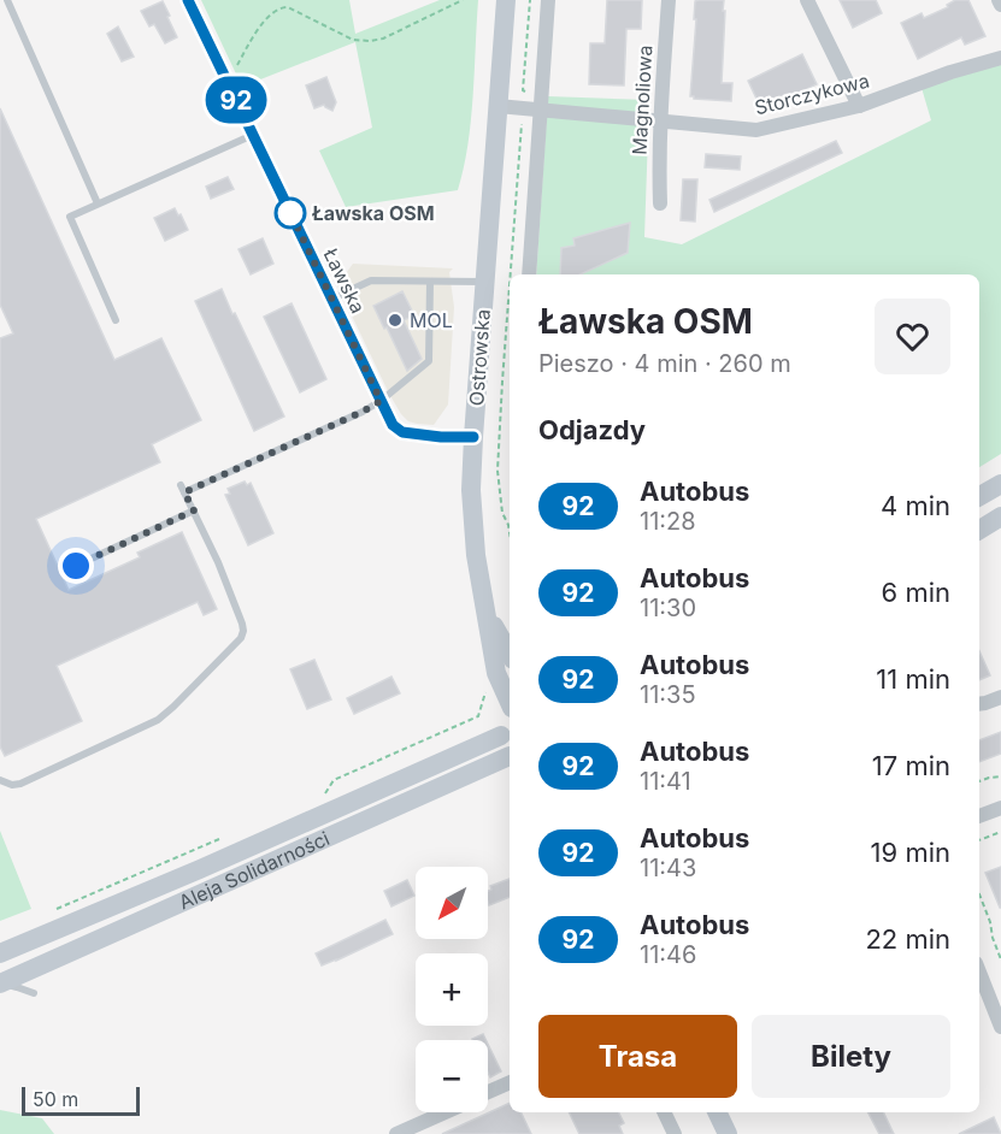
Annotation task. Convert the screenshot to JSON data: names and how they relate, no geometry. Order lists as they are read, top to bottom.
{
  "streets": {
    "main road": ["Ostrowska", "Aleja Solidarności"],
    "street": ["Storczykowa", "Magnoliowa", "Ławska"]
  },
  "crossings": [
    ["Storczykowa", "Magnoliowa"],
    ["Ławska", "Ostrowska"]
  ],
  "places": ["Ławska OSM", "MOL"],
  "lines": ["bus line 92"],
  "scale_bar": "50 m",
  "north": "bottom left",
  "page": {
    "on_map": "92",
    "heading": [
      ["Ławska OSM", "Pieszo · 4 min · 260 m"],
      "Odjazdy"
    ],
    "list": [
      {
        "mark": "92",
        "name": "Autobus",
        "note": "11:28",
        "value": "4 min"
      },
      {
        "mark": "92",
        "name": "Autobus",
        "note": "11:30",
        "value": "6 min"
      },
      {
        "mark": "92",
        "name": "Autobus",
        "note": "11:35",
        "value": "11 min"
      },
      {
        "mark": "92",
        "name": "Autobus",
        "note": "11:41",
        "value": "17 min"
      },
      {
        "mark": "92",
        "name": "Autobus",
        "note": "11:43",
        "value": "19 min"
      },
      {
        "mark": "92",
        "name": "Autobus",
        "note": "11:46",
        "value": "22 min"
      }
    ],
    "map_buttons": ["+", "−"],
    "buttons": ["Trasa", "Bilety"],
    "scale": "50 m"
  }
}
